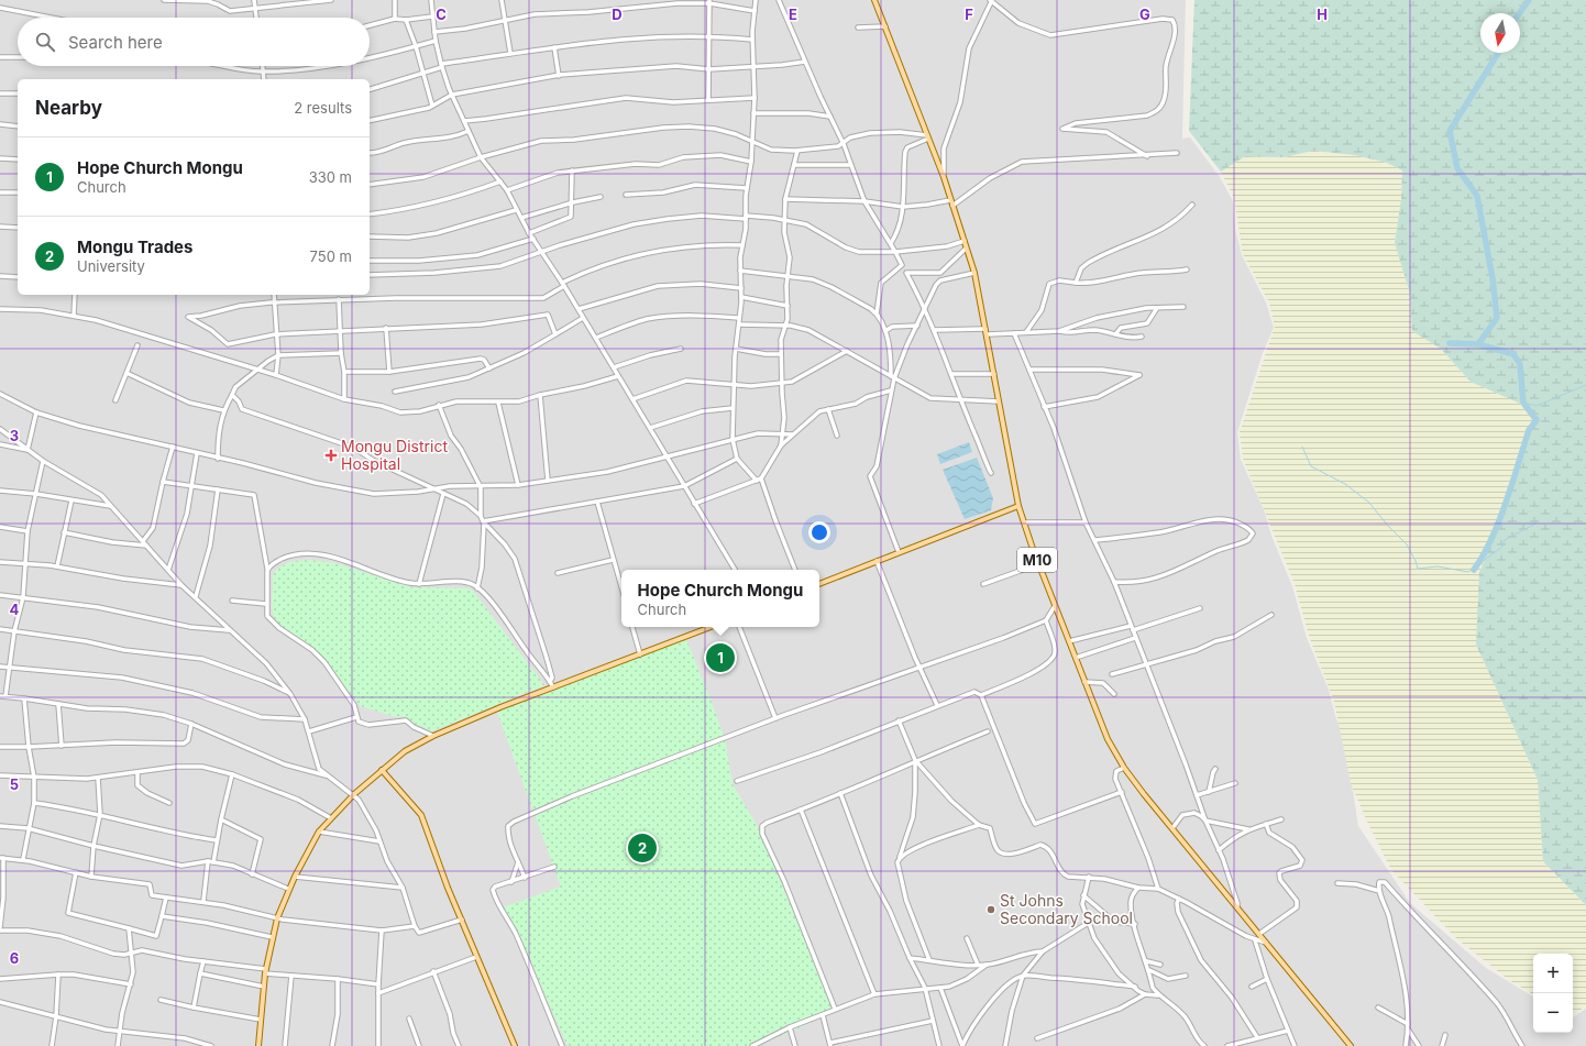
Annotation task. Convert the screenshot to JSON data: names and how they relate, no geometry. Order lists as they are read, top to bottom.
{
  "streets": {
    "main road": ["M10"]
  },
  "places": {
    "health": ["Mongu District Hospital"],
    "other": ["St Johns Secondary School"]
  },
  "north": "bottom",
  "page": {
    "search": "Search here",
    "heading": ["Nearby", "2 results"],
    "list": [
      {
        "mark": "1",
        "name": "Hope Church Mongu",
        "note": "Church",
        "value": "330 m"
      },
      {
        "mark": "2",
        "name": "Mongu Trades",
        "note": "University",
        "value": "750 m"
      }
    ],
    "popup": ["Hope Church Mongu", "Church"],
    "pins": ["1", "2"],
    "map_buttons": ["+", "−"]
  },
  "grid": {
    "columns": [
      "C",
      "D",
      "E",
      "F",
      "G",
      "H"
    ],
    "rows": [
      "3",
      "4",
      "5",
      "6"
    ]
  }
}
